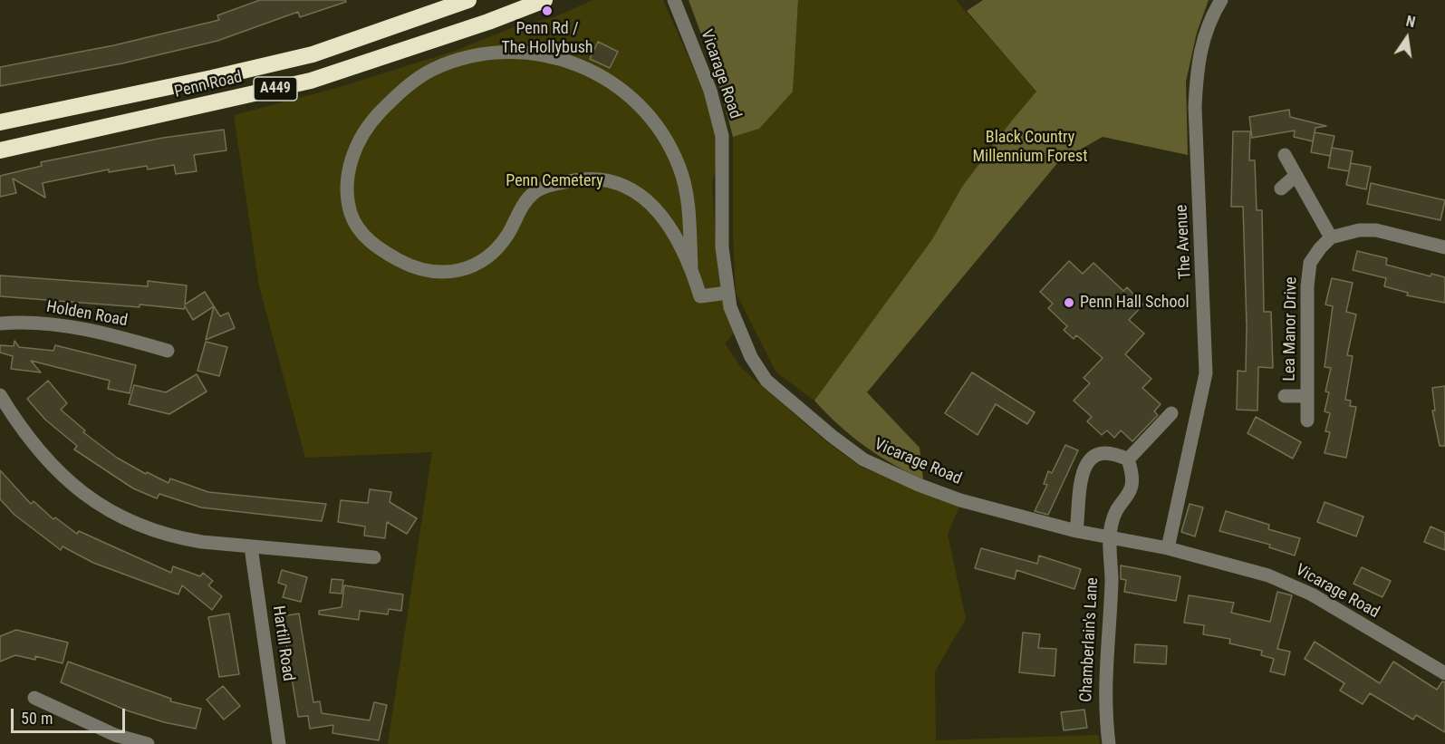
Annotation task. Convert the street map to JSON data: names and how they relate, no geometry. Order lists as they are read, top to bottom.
{
  "streets": {
    "highway": ["Penn Road", "A449"],
    "street": [
      "Vicarage Road",
      "The Avenue",
      "Holden Road",
      "Lea Manor Drive",
      "Chamberlain's Lane",
      "Hartill Road"
    ]
  },
  "crossings": [
    ["Vicarage Road", "The Avenue"],
    ["Vicarage Road", "Chamberlain's Lane"]
  ],
  "parks": ["Black Country Millennium Forest", "Penn Cemetery"],
  "places": ["Penn Rd / The Hollybush", "Penn Hall School"],
  "scale_bar": "50 m",
  "north": "top"
}
